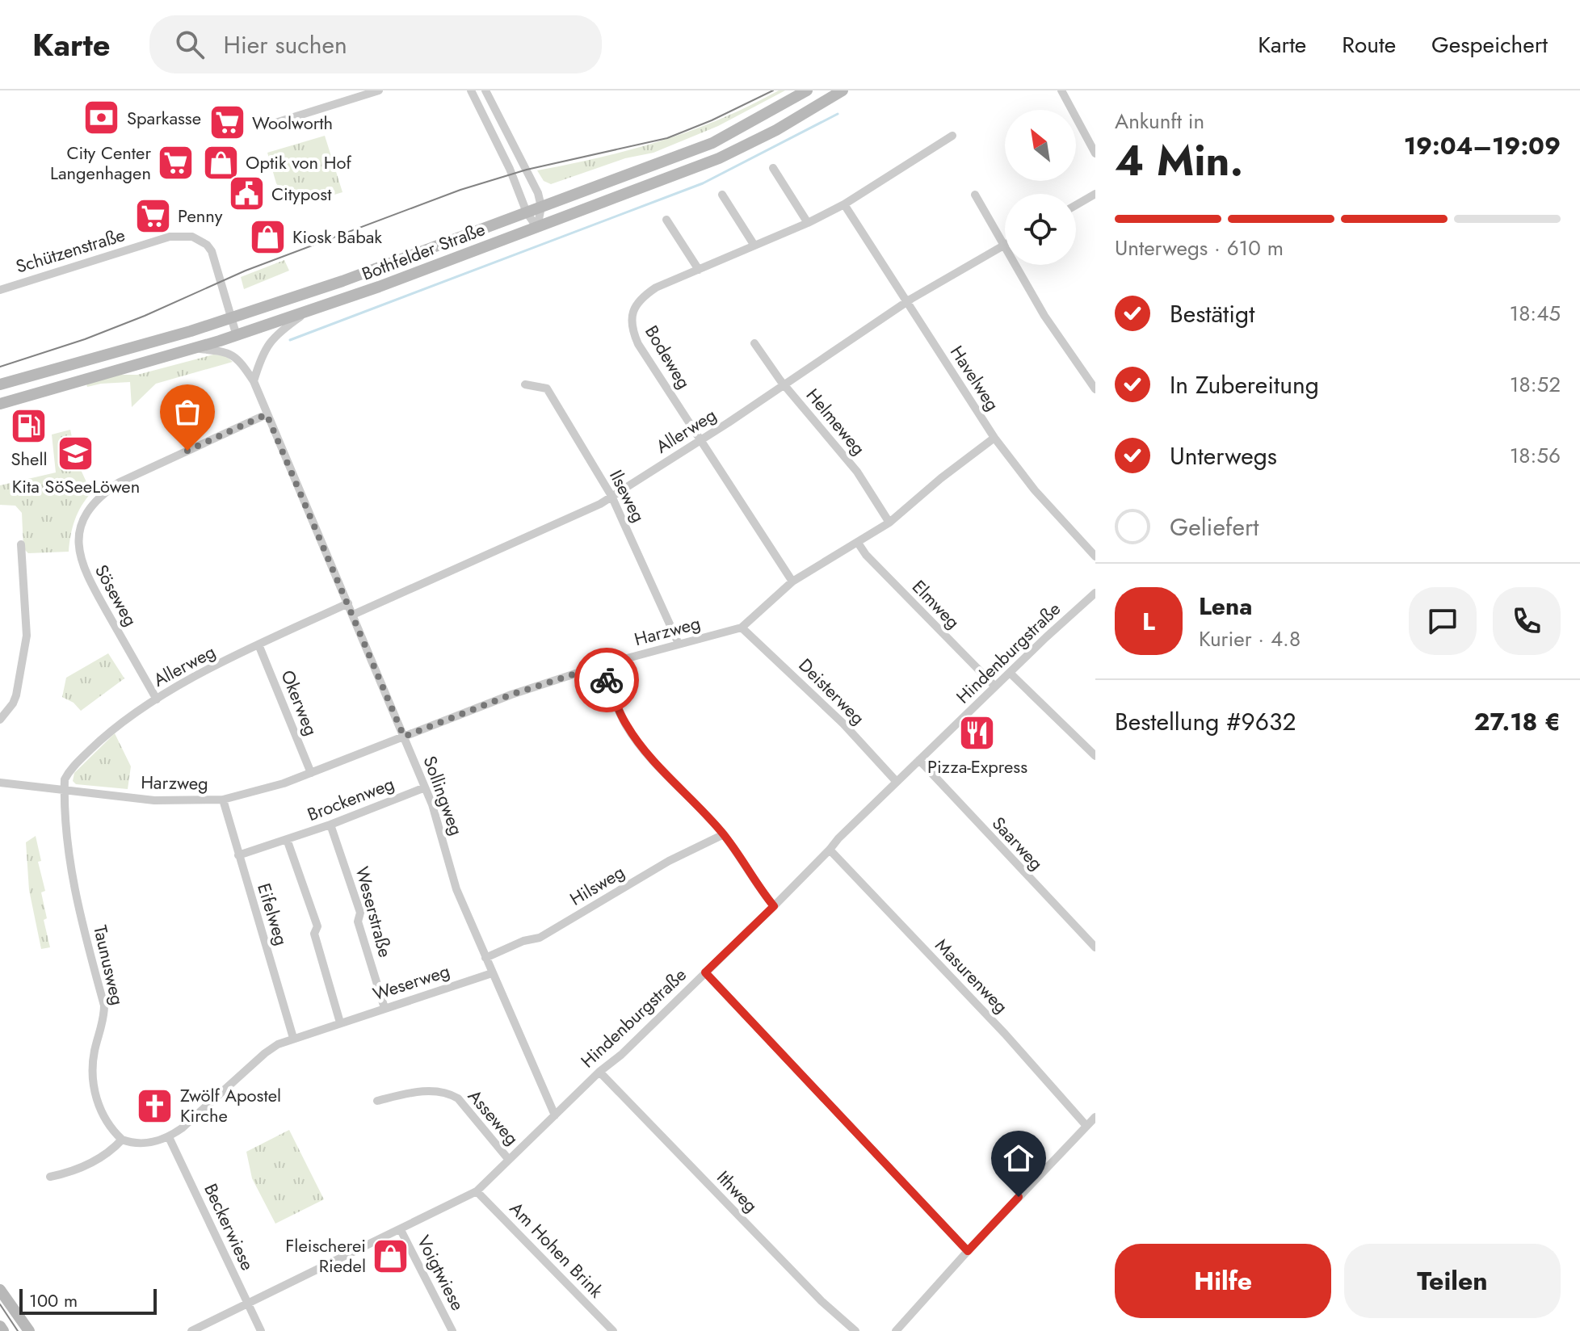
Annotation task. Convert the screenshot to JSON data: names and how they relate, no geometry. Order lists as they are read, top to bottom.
{
  "streets": {
    "main road": ["Bothfelder Straße"],
    "street": [
      "Schützenstraße",
      "Bodeweg",
      "Havelweg",
      "Helmeweg",
      "Allerweg",
      "Ilseweg",
      "Söseweg",
      "Elmweg",
      "Harzweg",
      "Hindenburgstraße",
      "Deisterweg",
      "Okerweg",
      "Sollingweg",
      "Brockenweg",
      "Saarweg",
      "Hilsweg",
      "Weserstraße",
      "Eifelweg",
      "Taunusweg",
      "Masurenweg",
      "Weserweg",
      "Asseweg",
      "Ithweg",
      "Beckerwiese",
      "Am Hohen Brink",
      "Voigtwiese"
    ]
  },
  "crossings": [
    ["Schützenstraße", "Bothfelder Straße"],
    ["Bothfelder Straße", "Sollingweg"],
    ["Bodeweg", "Havelweg"],
    ["Bodeweg", "Allerweg"],
    ["Bodeweg", "Harzweg"],
    ["Havelweg", "Allerweg"],
    ["Havelweg", "Harzweg"],
    ["Helmeweg", "Allerweg"],
    ["Helmeweg", "Harzweg"],
    ["Allerweg", "Ilseweg"],
    ["Allerweg", "Söseweg"],
    ["Allerweg", "Harzweg"],
    ["Allerweg", "Okerweg"],
    ["Allerweg", "Sollingweg"],
    ["Allerweg", "Taunusweg"],
    ["Ilseweg", "Harzweg"],
    ["Söseweg", "Sollingweg"],
    ["Elmweg", "Harzweg"],
    ["Elmweg", "Hindenburgstraße"],
    ["Harzweg", "Deisterweg"],
    ["Harzweg", "Okerweg"],
    ["Harzweg", "Sollingweg"],
    ["Harzweg", "Eifelweg"],
    ["Harzweg", "Taunusweg"],
    ["Hindenburgstraße", "Deisterweg"],
    ["Hindenburgstraße", "Sollingweg"],
    ["Hindenburgstraße", "Saarweg"],
    ["Hindenburgstraße", "Masurenweg"],
    ["Hindenburgstraße", "Asseweg"],
    ["Hindenburgstraße", "Ithweg"],
    ["Hindenburgstraße", "Beckerwiese"],
    ["Hindenburgstraße", "Am Hohen Brink"],
    ["Hindenburgstraße", "Voigtwiese"],
    ["Sollingweg", "Brockenweg"],
    ["Sollingweg", "Hilsweg"],
    ["Sollingweg", "Weserweg"],
    ["Brockenweg", "Weserstraße"],
    ["Brockenweg", "Eifelweg"],
    ["Weserstraße", "Weserweg"],
    ["Eifelweg", "Weserweg"],
    ["Taunusweg", "Weserweg"],
    ["Weserweg", "Beckerwiese"]
  ],
  "places": {
    "bank": ["Sparkasse"],
    "supermarket": ["Woolworth", "City Center Langenhagen", "Penny"],
    "shop": ["Optik von Hof", "Kiosk Babak", "Fleischerei Riedel"],
    "public building": ["Citypost"],
    "fuel station": ["Shell"],
    "school or university": ["Kita SöSeeLöwen"],
    "restaurant": ["Pizza-Express"],
    "church": ["Zwölf Apostel Kirche"]
  },
  "scale_bar": "100 m",
  "north": "top left",
  "page": {
    "header": "Karte",
    "search": "Hier suchen",
    "nav": ["Karte", "Route", "Gespeichert"],
    "heading": ["4 Min.", "Ankunft in", "19:04–19:09"],
    "panel": [
      "Lena",
      "Kurier · 4.8",
      "Bestellung #9632",
      "27.18 €"
    ],
    "bar": "Unterwegs · 610 m",
    "list": [
      ["Bestätigt", "18:45"],
      ["In Zubereitung", "18:52"],
      ["Unterwegs", "18:56"],
      "Geliefert"
    ],
    "round": "L",
    "buttons": ["Hilfe", "Teilen"],
    "scale": "100 m"
  }
}
